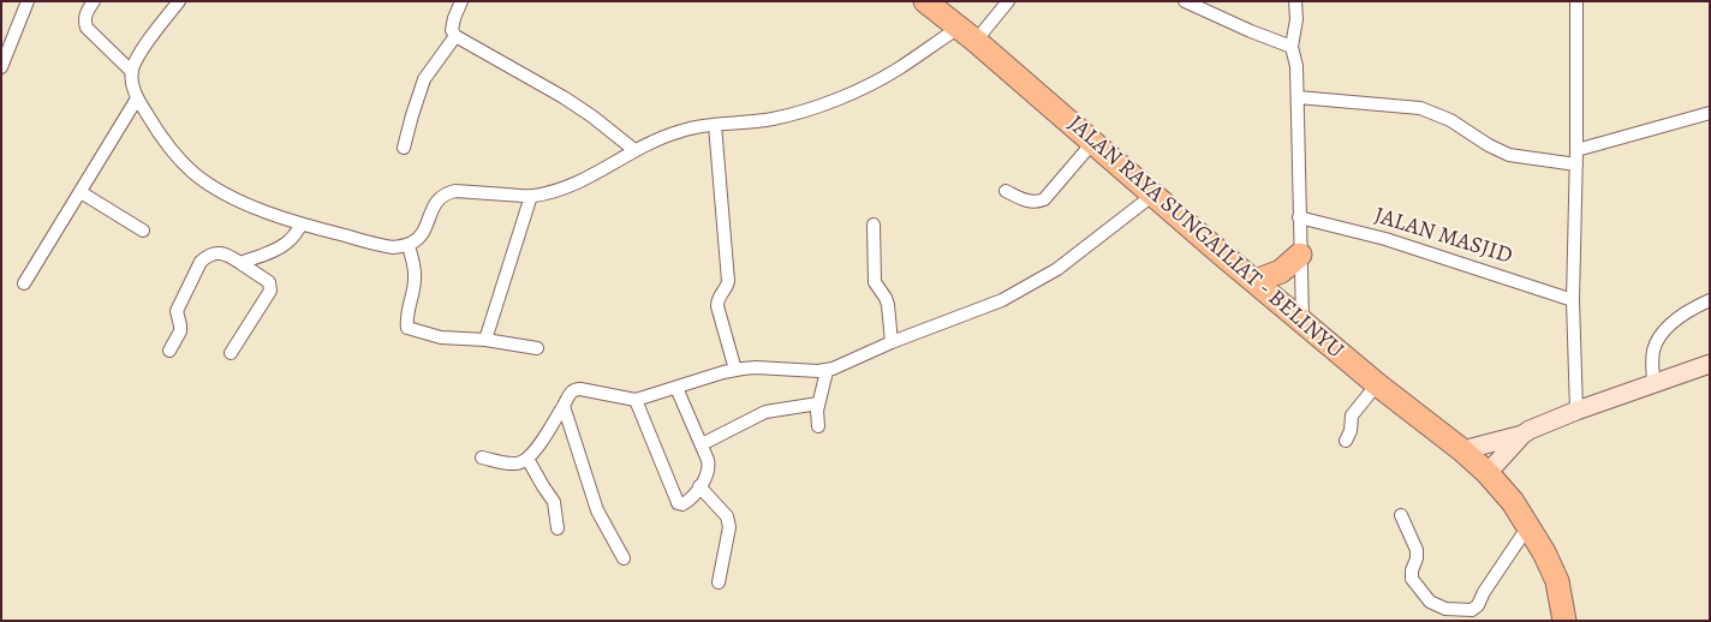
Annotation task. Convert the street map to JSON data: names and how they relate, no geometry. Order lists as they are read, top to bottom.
{
  "streets": {
    "highway": ["JALAN RAYA SUNGAILIAT - BELINYU"],
    "street": ["JALAN MASJID"]
  }
}
